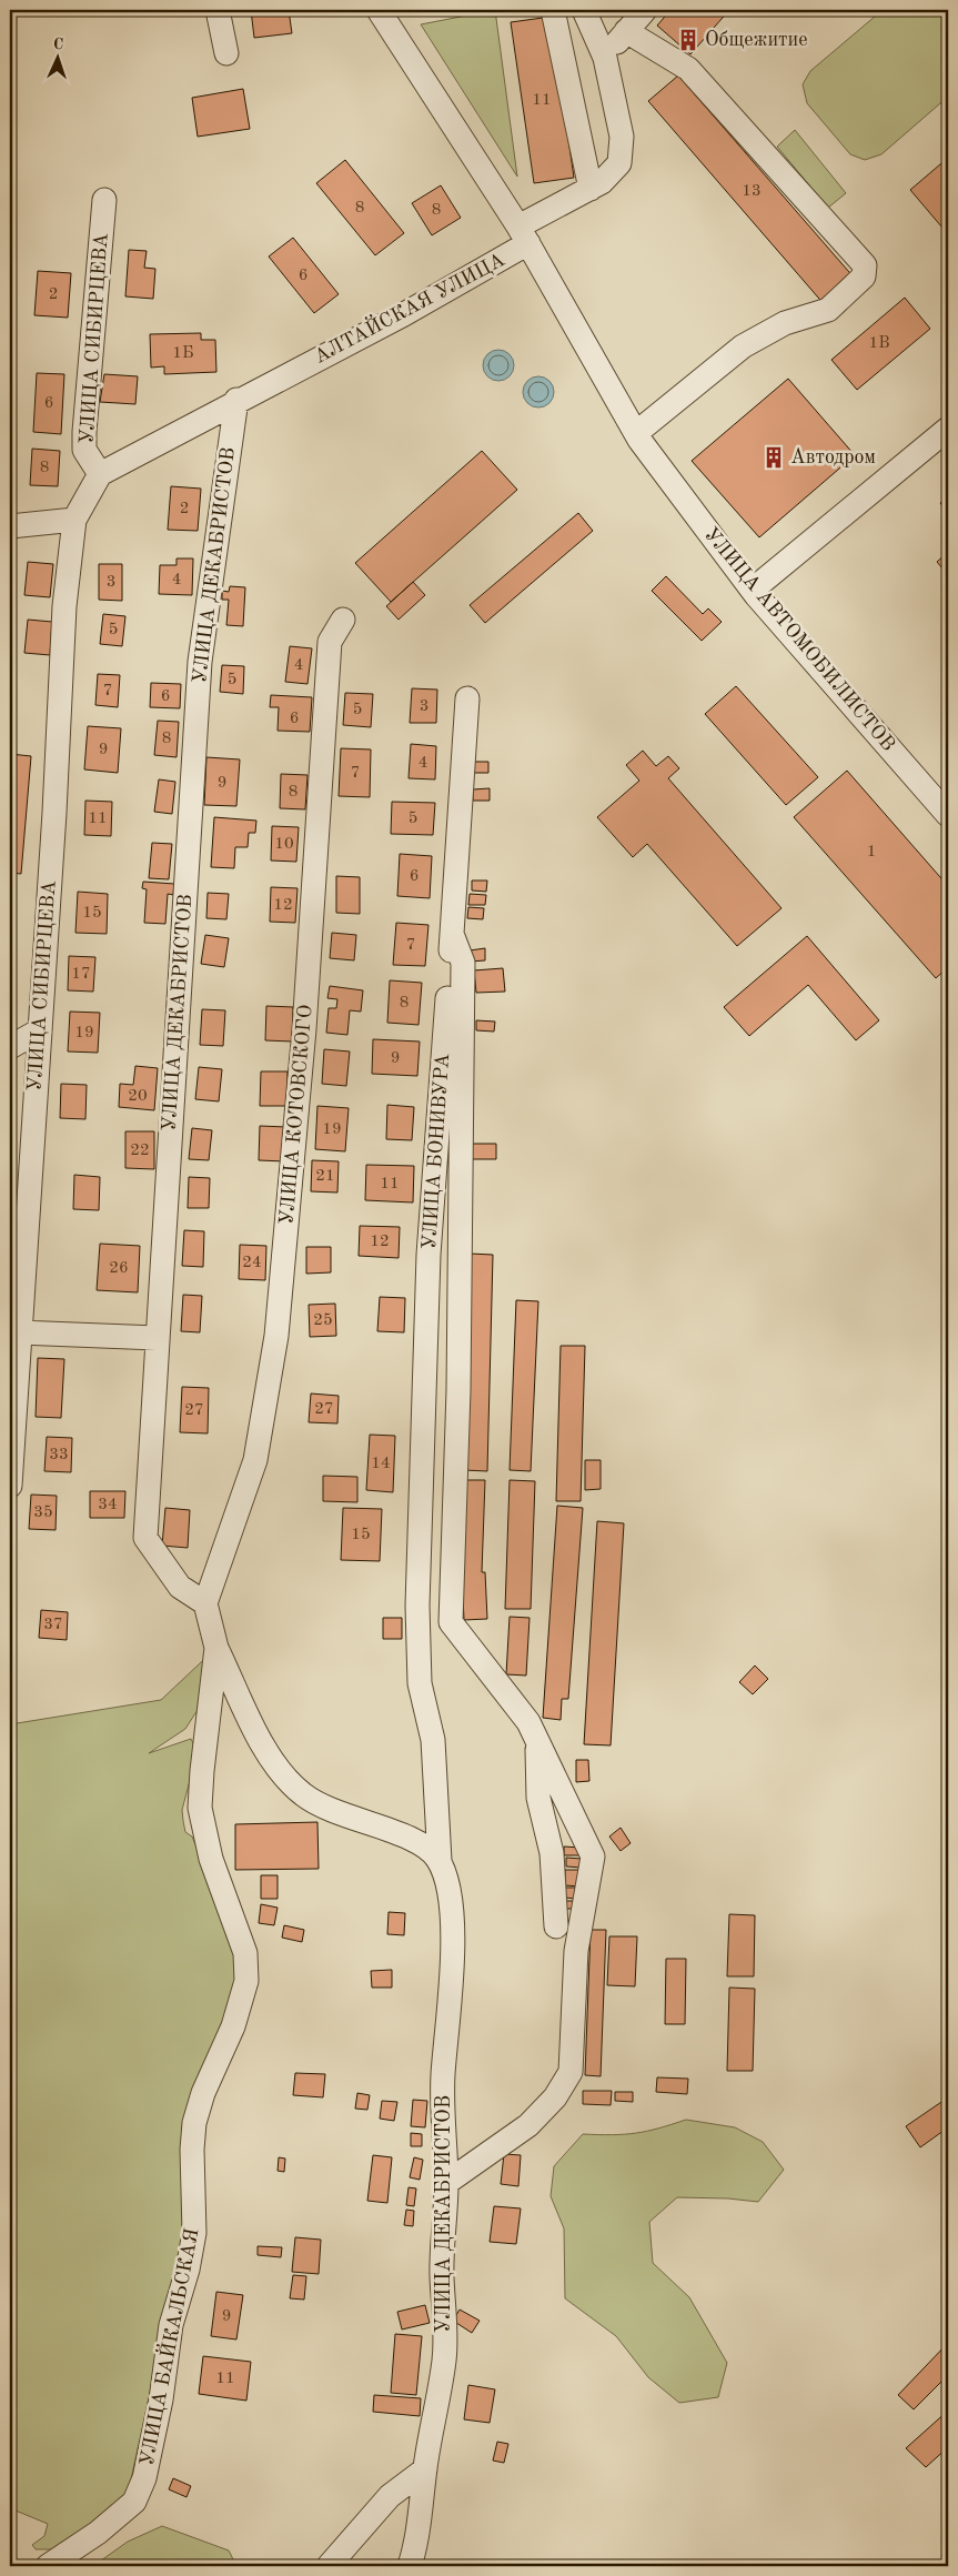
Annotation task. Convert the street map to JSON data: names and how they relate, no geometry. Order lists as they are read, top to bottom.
{
  "streets": {
    "street": [
      "АЛТАЙСКАЯ УЛИЦА",
      "УЛИЦА СИБИРЦЕВА",
      "УЛИЦА ДЕКАБРИСТОВ",
      "УЛИЦА АВТОМОБИЛИСТОВ",
      "УЛИЦА КОТОВСКОГО",
      "УЛИЦА БОНИВУРА",
      "УЛИЦА БАЙКАЛЬСКАЯ"
    ]
  },
  "crossings": [
    ["АЛТАЙСКАЯ УЛИЦА", "УЛИЦА СИБИРЦЕВА"],
    ["АЛТАЙСКАЯ УЛИЦА", "УЛИЦА ДЕКАБРИСТОВ"],
    ["АЛТАЙСКАЯ УЛИЦА", "УЛИЦА АВТОМОБИЛИСТОВ"],
    ["УЛИЦА ДЕКАБРИСТОВ", "УЛИЦА КОТОВСКОГО"],
    ["УЛИЦА ДЕКАБРИСТОВ", "УЛИЦА БОНИВУРА"],
    ["УЛИЦА ДЕКАБРИСТОВ", "УЛИЦА БАЙКАЛЬСКАЯ"],
    ["УЛИЦА КОТОВСКОГО", "УЛИЦА БАЙКАЛЬСКАЯ"]
  ],
  "places": {
    "building": ["Общежитие", "Автодром"]
  },
  "house_numbers": [
    "11",
    "13",
    "8",
    "8",
    "6",
    "2",
    "1В",
    "1Б",
    "6",
    "8",
    "2",
    "4",
    "3",
    "5",
    "4",
    "5",
    "7",
    "6",
    "3",
    "5",
    "6",
    "8",
    "9",
    "4",
    "7",
    "9",
    "8",
    "11",
    "5",
    "10",
    "1",
    "6",
    "12",
    "15",
    "7",
    "17",
    "8",
    "19",
    "9",
    "20",
    "19",
    "22",
    "21",
    "11",
    "12",
    "24",
    "26",
    "25",
    "27",
    "27",
    "33",
    "14",
    "34",
    "35",
    "15",
    "37",
    "9",
    "11"
  ],
  "north": "top"
}
